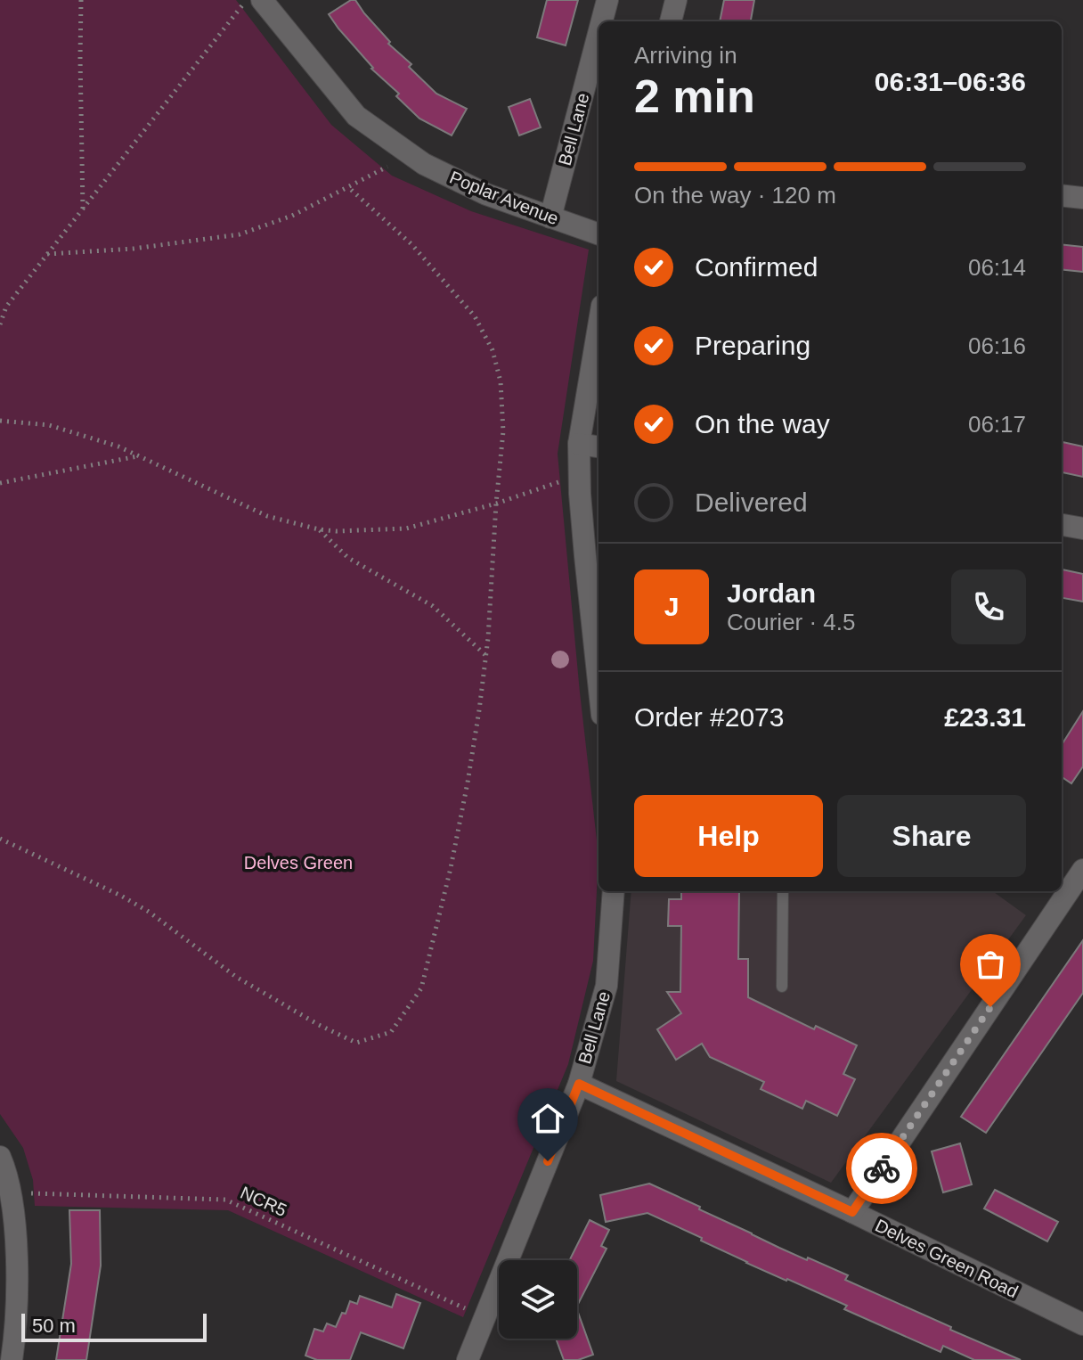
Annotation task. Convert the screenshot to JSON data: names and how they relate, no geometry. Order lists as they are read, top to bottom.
{
  "streets": {
    "street": ["Bell Lane", "Poplar Avenue", "Delves Green Road"],
    "path": ["NCR5"]
  },
  "crossings": [
    ["Bell Lane", "Poplar Avenue"],
    ["Bell Lane", "NCR5"],
    ["Bell Lane", "Delves Green Road"]
  ],
  "parks": ["Delves Green"],
  "scale_bar": "50 m",
  "page": {
    "heading": ["2 min", "Arriving in", "06:31–06:36"],
    "panel": [
      "Jordan",
      "Courier · 4.5",
      "Order #2073",
      "£23.31"
    ],
    "bar": "On the way · 120 m",
    "list": [
      ["Confirmed", "06:14"],
      ["Preparing", "06:16"],
      ["On the way", "06:17"],
      "Delivered"
    ],
    "round": "J",
    "buttons": ["Help", "Share"],
    "scale": "50 m"
  }
}
